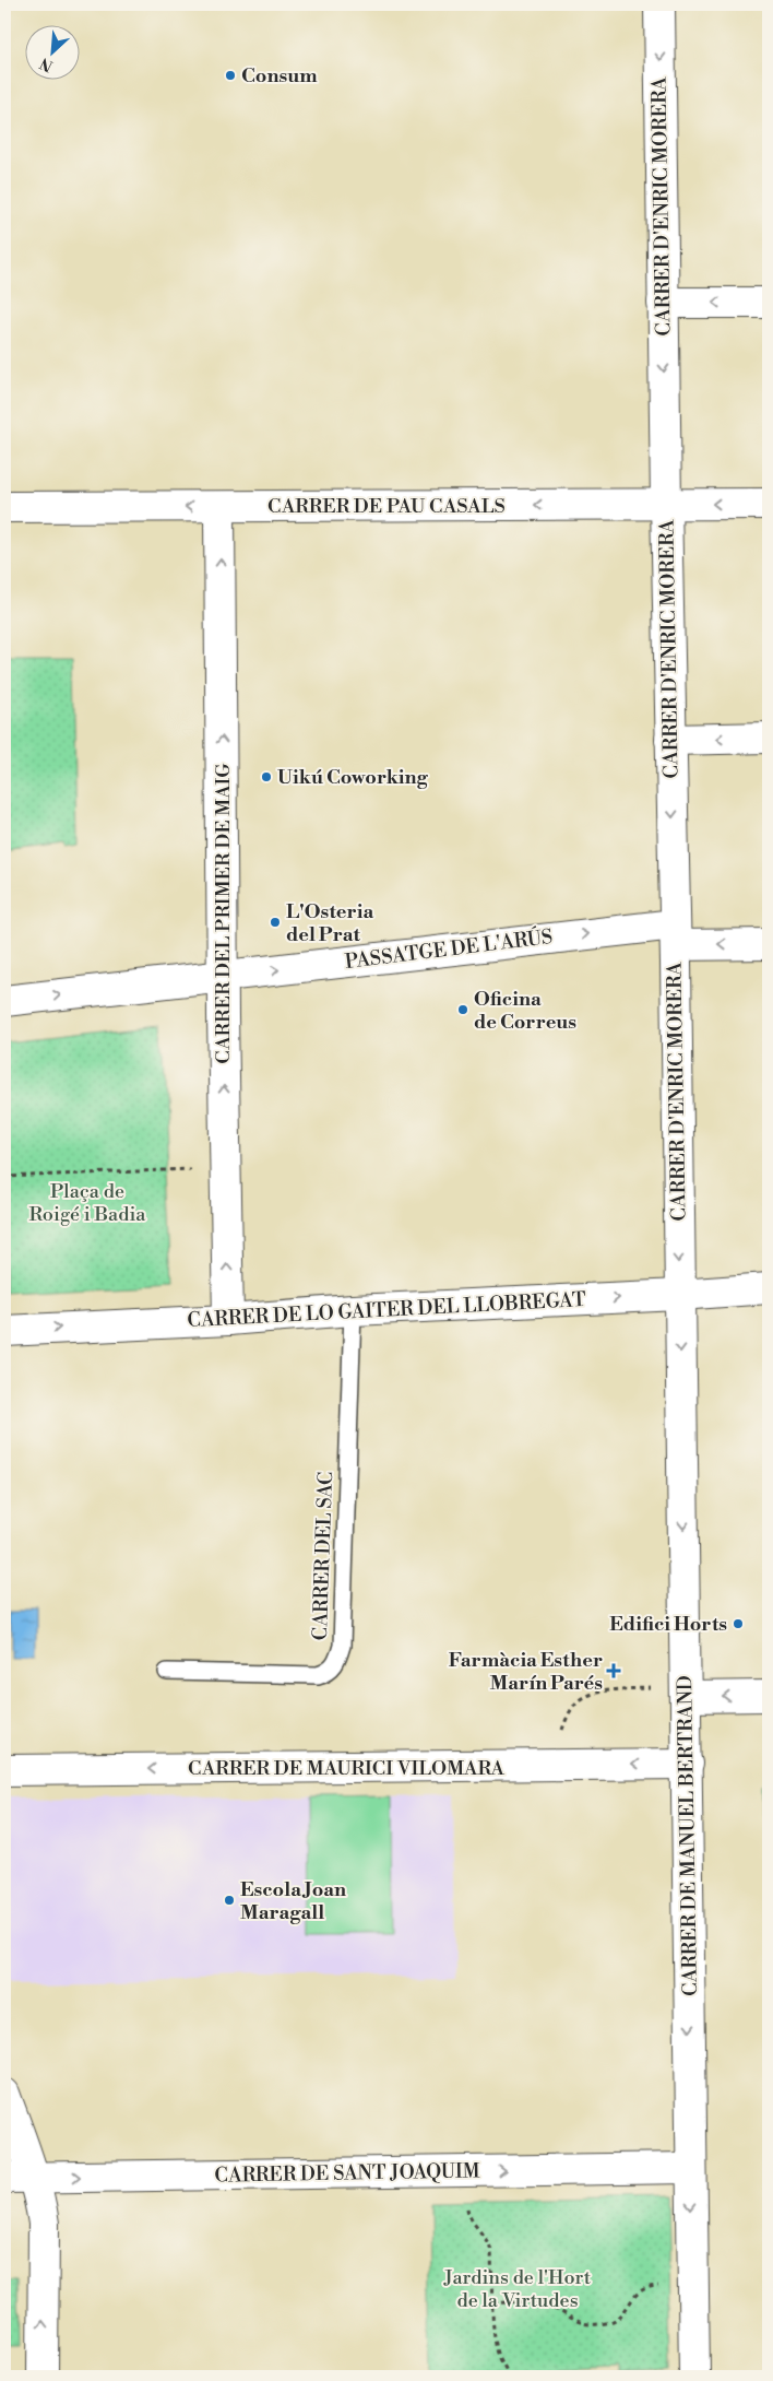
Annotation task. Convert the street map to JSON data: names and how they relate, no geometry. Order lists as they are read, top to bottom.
{
  "streets": {
    "street": [
      "CARRER D'ENRIC MORERA",
      "CARRER DE PAU CASALS",
      "CARRER DEL PRIMER DE MAIG",
      "PASSATGE DE L'ARÚS",
      "CARRER DE LO GAITER DEL LLOBREGAT",
      "CARRER DE MAURICI VILOMARA",
      "CARRER DE MANUEL BERTRAND",
      "CARRER DE SANT JOAQUIM"
    ],
    "lane": ["CARRER DEL SAC"]
  },
  "crossings": [
    ["CARRER D'ENRIC MORERA", "CARRER DE PAU CASALS"],
    ["CARRER D'ENRIC MORERA", "PASSATGE DE L'ARÚS"],
    ["CARRER D'ENRIC MORERA", "CARRER DE LO GAITER DEL LLOBREGAT"],
    ["CARRER D'ENRIC MORERA", "CARRER DE MANUEL BERTRAND"],
    ["CARRER DE PAU CASALS", "CARRER DEL PRIMER DE MAIG"],
    ["CARRER DEL PRIMER DE MAIG", "PASSATGE DE L'ARÚS"],
    ["CARRER DEL PRIMER DE MAIG", "CARRER DE LO GAITER DEL LLOBREGAT"],
    ["CARRER DE LO GAITER DEL LLOBREGAT", "CARRER DEL SAC"],
    ["CARRER DE LO GAITER DEL LLOBREGAT", "CARRER DE MANUEL BERTRAND"],
    ["CARRER DE MAURICI VILOMARA", "CARRER DE MANUEL BERTRAND"],
    ["CARRER DE MANUEL BERTRAND", "CARRER DE SANT JOAQUIM"]
  ],
  "one_way": [
    "CARRER D'ENRIC MORERA",
    "CARRER DE PAU CASALS",
    "CARRER DEL PRIMER DE MAIG",
    "CARRER DE LO GAITER DEL LLOBREGAT",
    "CARRER DE MAURICI VILOMARA",
    "CARRER DE MANUEL BERTRAND",
    "CARRER DE SANT JOAQUIM"
  ],
  "parks": ["Plaça de Roigé i Badia", "Jardins de l'Hort de la Virtudes"],
  "places": {
    "other": [
      "Consum",
      "Uikú Coworking",
      "L'Osteria del Prat",
      "Oficina de Correus",
      "Edifici Horts",
      "Escola Joan Maragall"
    ],
    "health": ["Farmàcia Esther Marín Parés"]
  },
  "north": "bottom left"
}
